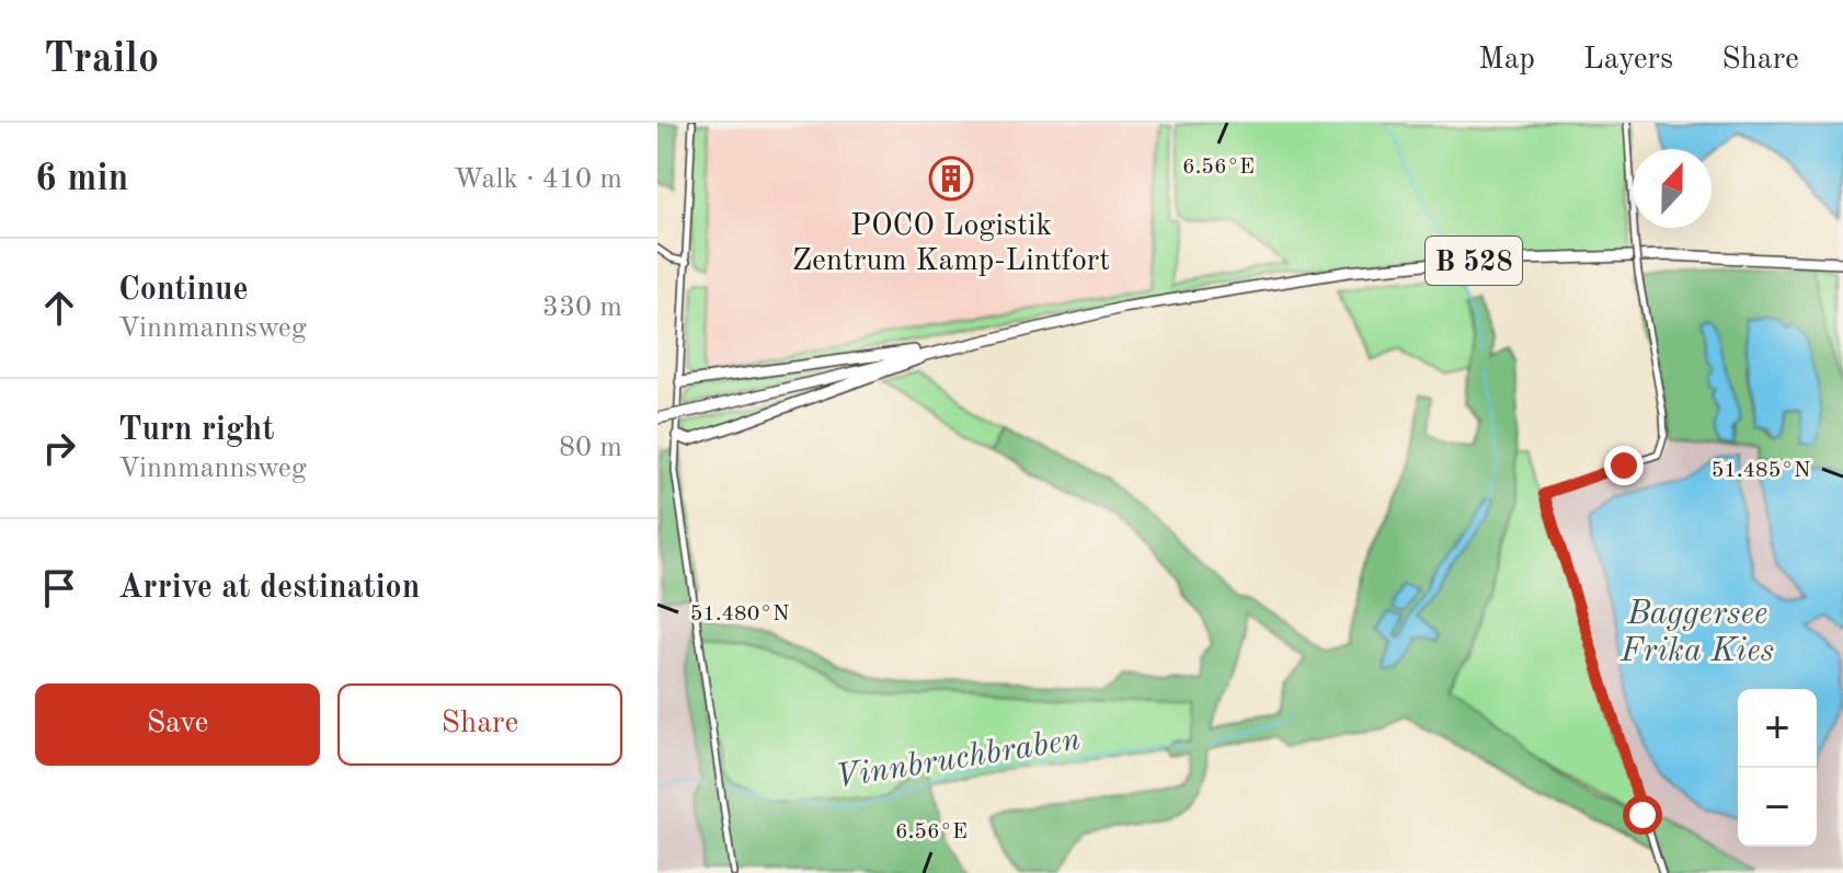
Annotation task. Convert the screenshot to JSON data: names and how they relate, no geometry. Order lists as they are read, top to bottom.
{
  "streets": {
    "highway": ["B 528"]
  },
  "water": ["Baggersee Frika Kies", "Vinnbruchbraben"],
  "places": {
    "building": ["POCO Logistik Zentrum Kamp-Lintfort"]
  },
  "north": "top",
  "page": {
    "header": "Trailo",
    "nav": ["Map", "Layers", "Share"],
    "heading": ["6 min", "Walk · 410 m"],
    "list": [
      ["Continue", "Vinnmannsweg", "330 m"],
      ["Turn right", "Vinnmannsweg", "80 m"],
      "Arrive at destination"
    ],
    "buttons": ["Save", "Share"],
    "map_buttons": ["+", "−"]
  },
  "coordinates": ["6.56°E", "51.485°N", "51.480°N"]
}
